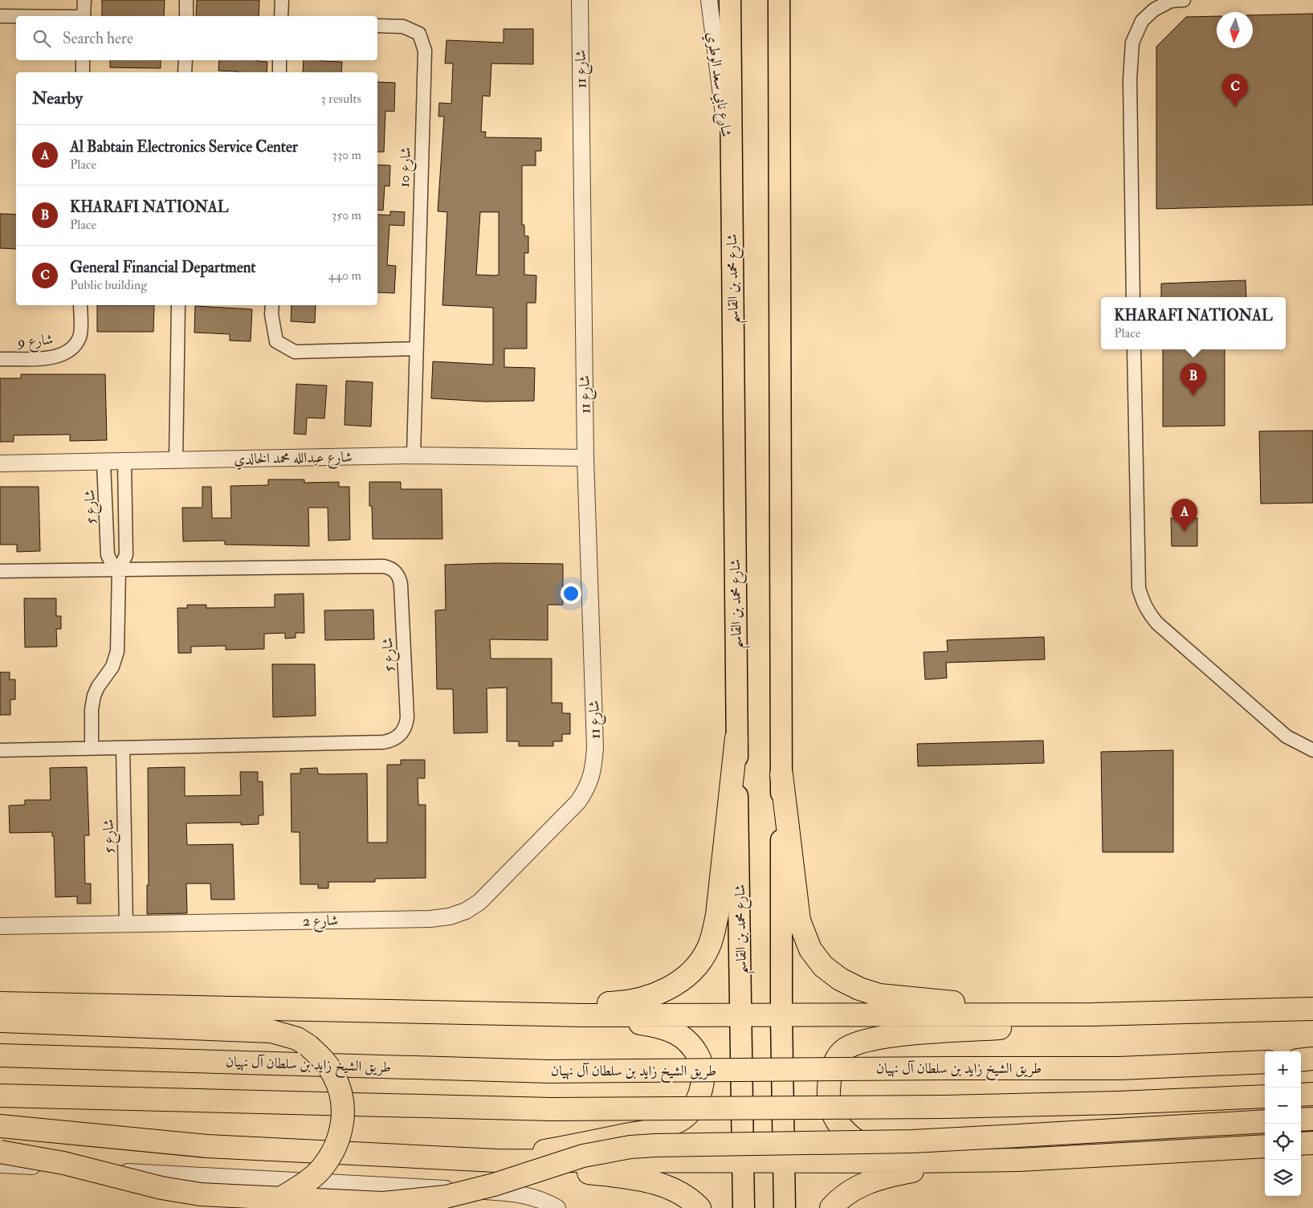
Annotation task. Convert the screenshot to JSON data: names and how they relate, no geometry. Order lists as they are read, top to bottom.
{
  "streets": {
    "highway": ["طريق الشيخ زايد بن سلطان آل نهيان"],
    "main road": ["شارع محمد بن القاسم"],
    "street": [
      "شارع 11",
      "شارع نابي سعد الوطري",
      "شارع 10",
      "شارع 9",
      "شارع عبدالله محمد الخالدي",
      "شارع 5",
      "شارع 2"
    ]
  },
  "crossings": [
    ["شارع 11", "شارع عبدالله محمد الخالدي"],
    ["شارع 11", "شارع 2"],
    ["شارع نابي سعد الوطري", "شارع محمد بن القاسم"],
    ["شارع 10", "شارع عبدالله محمد الخالدي"],
    ["شارع عبدالله محمد الخالدي", "شارع 5"],
    ["شارع 5", "شارع 2"]
  ],
  "north": "bottom",
  "page": {
    "search": "Search here",
    "heading": ["Nearby", "3 results"],
    "pins": ["C", "B", "A"],
    "list": [
      {
        "mark": "A",
        "name": "Al Babtain Electronics Service Center",
        "note": "Place",
        "value": "330 m"
      },
      {
        "mark": "B",
        "name": "KHARAFI NATIONAL",
        "note": "Place",
        "value": "350 m"
      },
      {
        "mark": "C",
        "name": "General Financial Department",
        "note": "Public building",
        "value": "440 m"
      }
    ],
    "popup": ["KHARAFI NATIONAL", "Place"],
    "map_buttons": ["+", "−"]
  }
}
